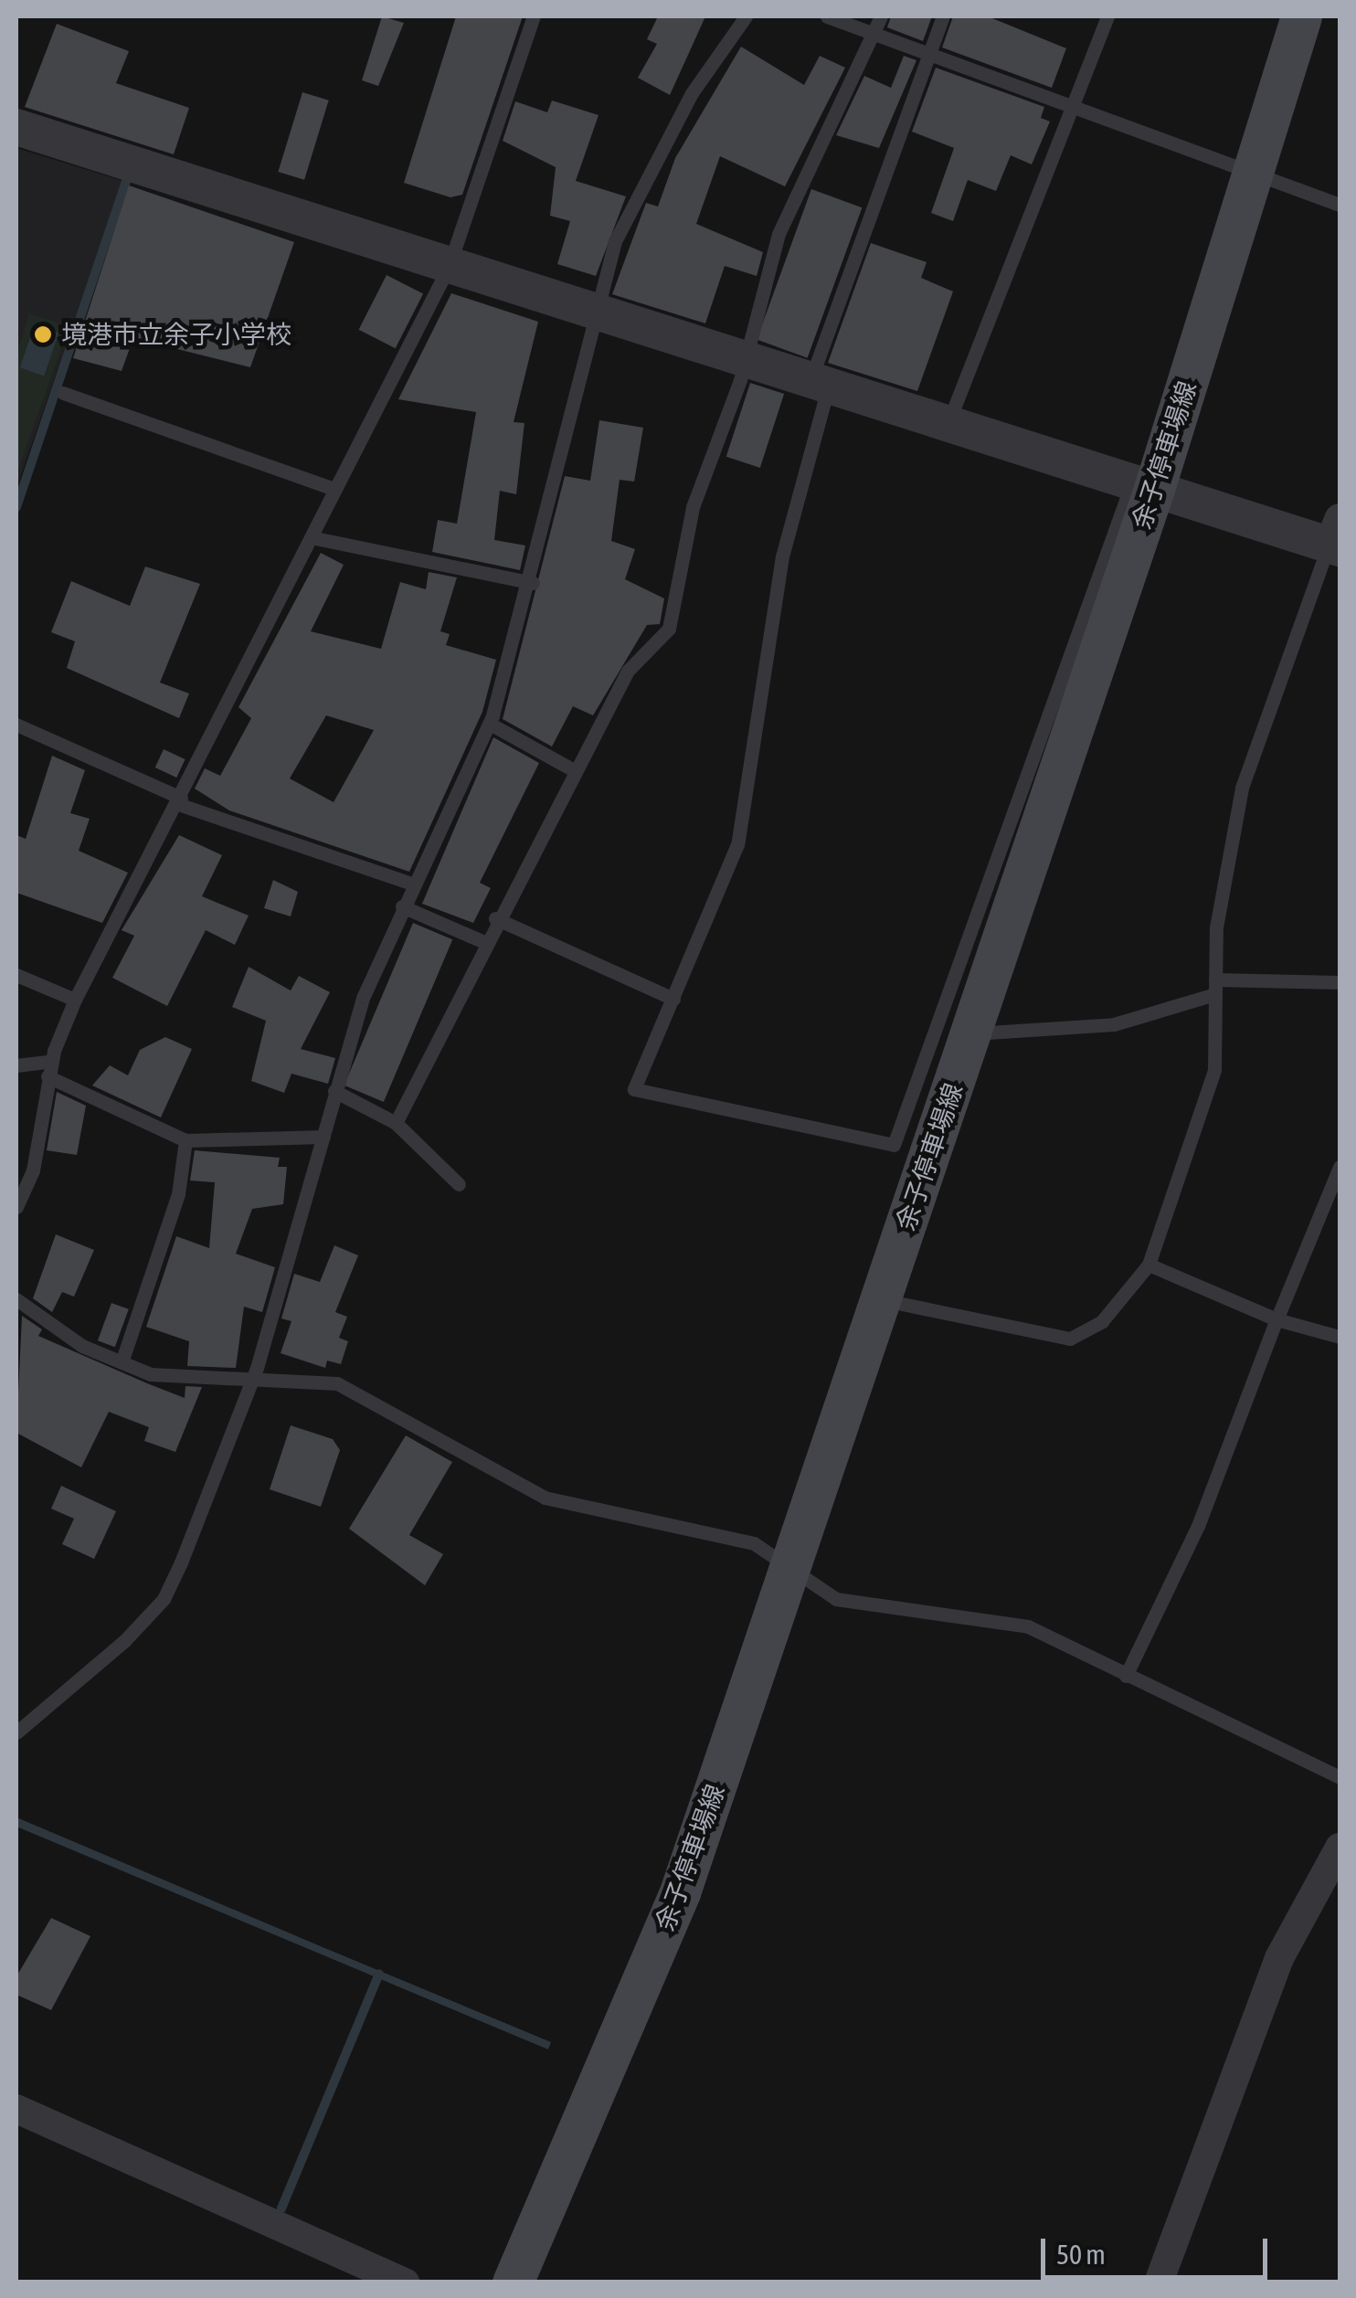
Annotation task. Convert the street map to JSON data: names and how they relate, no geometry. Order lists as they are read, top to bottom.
{
  "streets": {
    "main road": ["余子停車場線"]
  },
  "places": ["境港市立余子小学校"],
  "scale_bar": "50 m"
}
